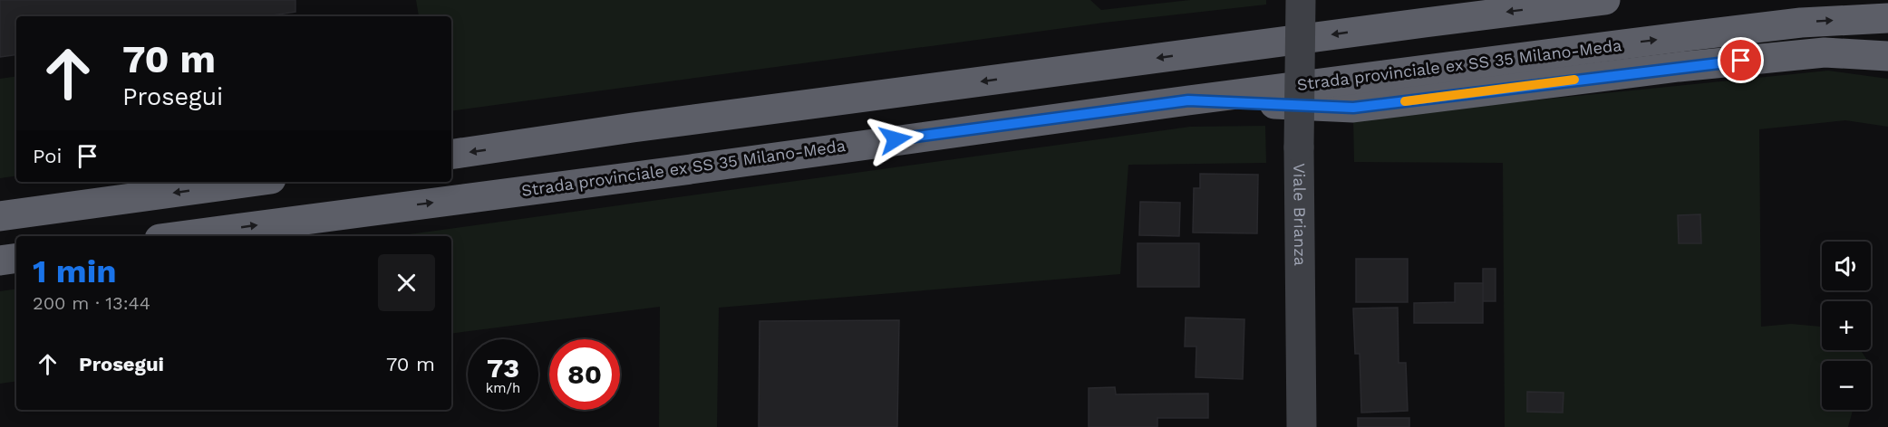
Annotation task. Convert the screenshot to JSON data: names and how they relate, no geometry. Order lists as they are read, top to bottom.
{
  "streets": {
    "highway": ["Strada provinciale ex SS 35 Milano-Meda"],
    "street": ["Viale Brianza"]
  },
  "page": {
    "turn": ["70 m", "Prosegui"],
    "then": "Poi",
    "heading": ["1 min", "200 m · 13:44"],
    "map_buttons": ["+", "−"],
    "list": [
      {
        "name": "Prosegui",
        "value": "70 m"
      }
    ],
    "speed": "73 km/h",
    "limit": "80"
  }
}
